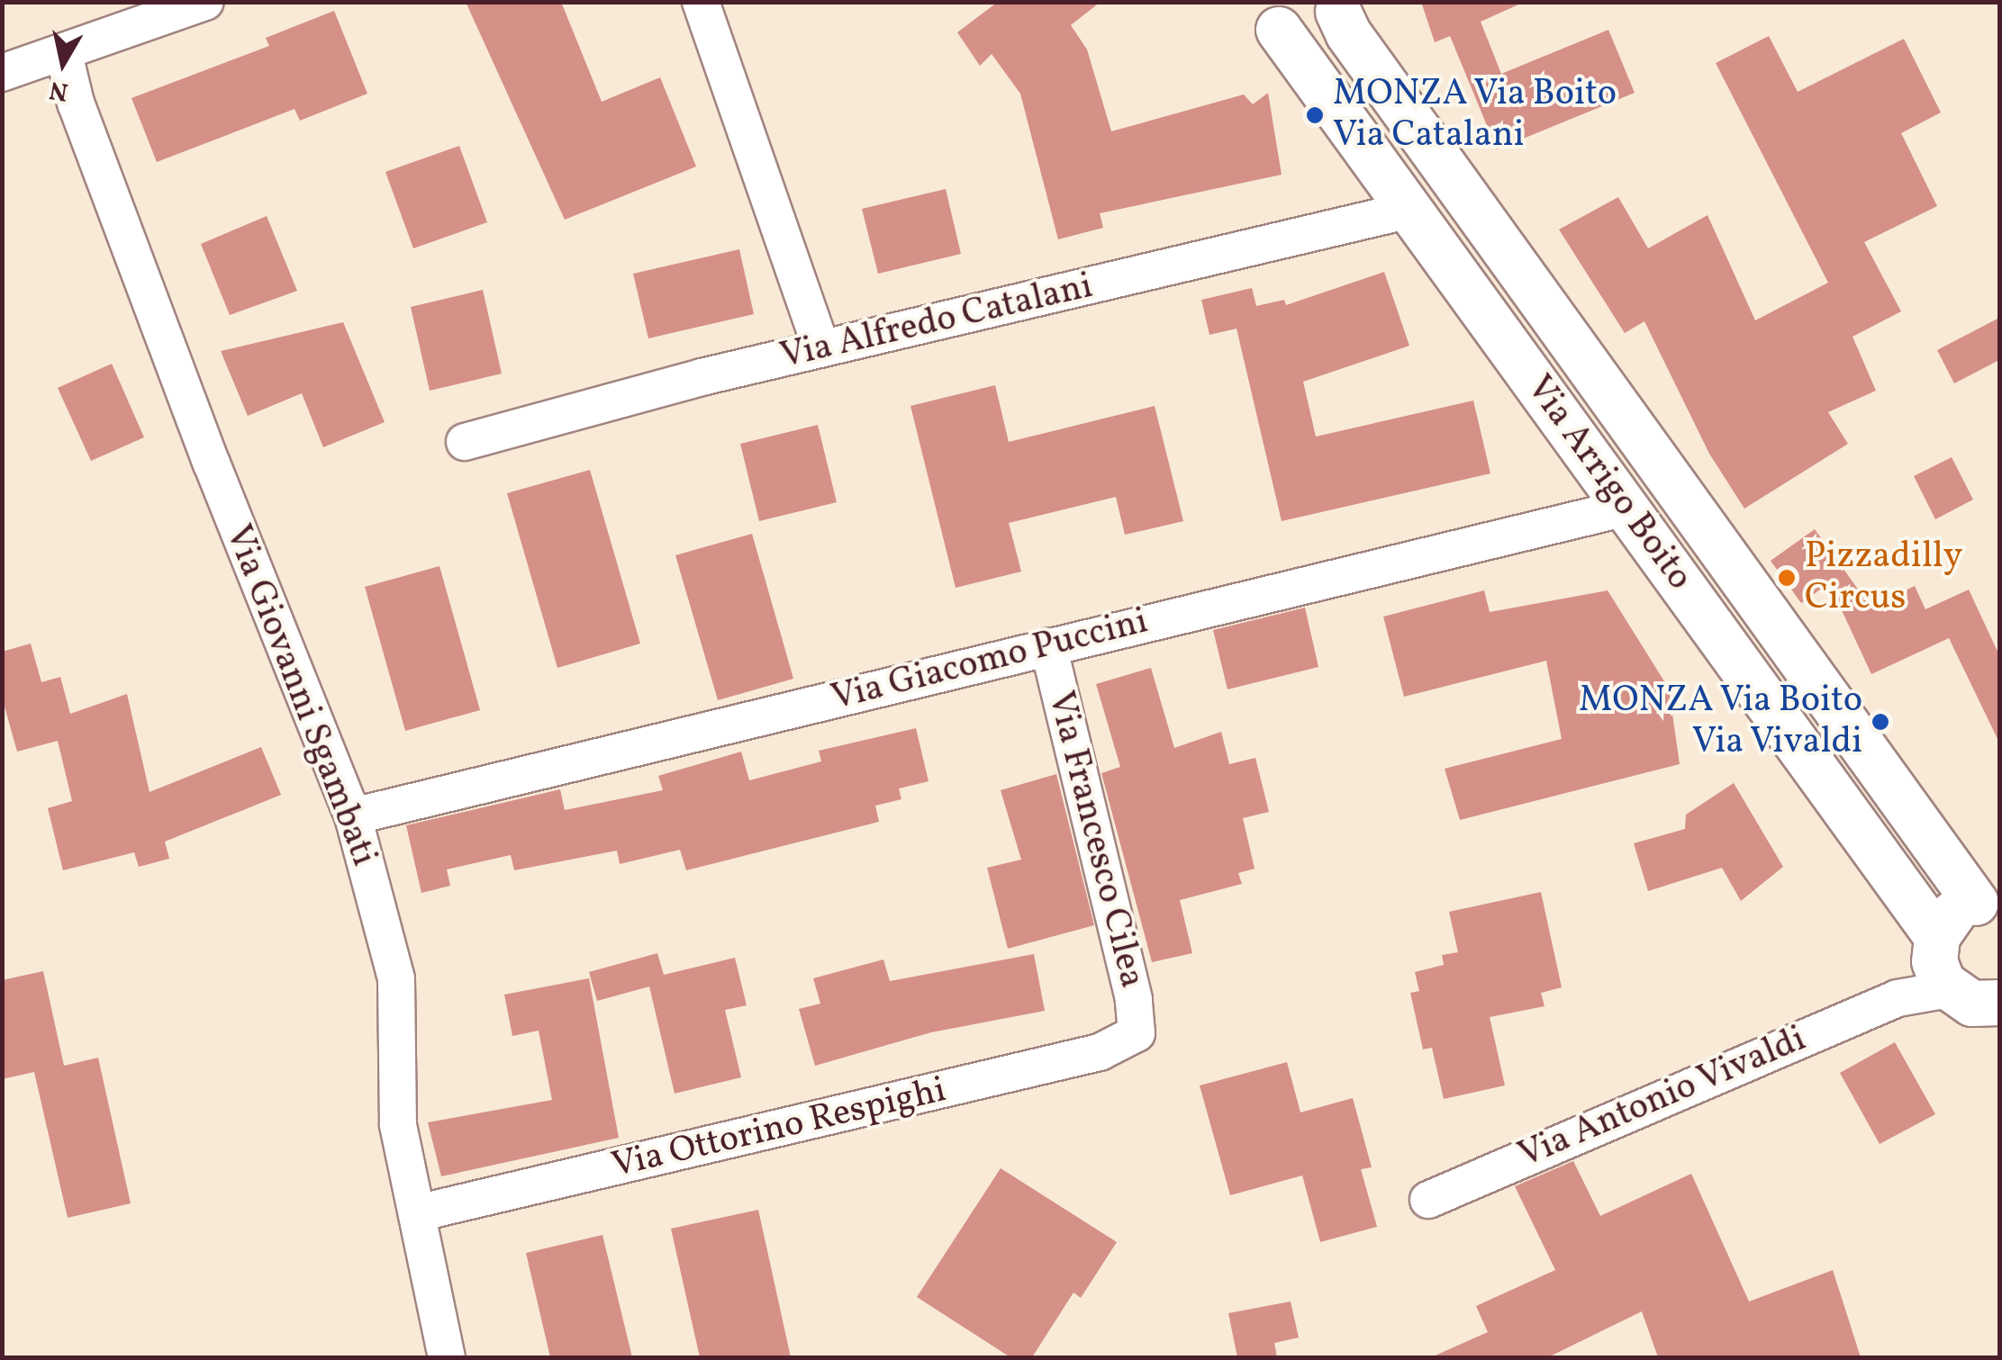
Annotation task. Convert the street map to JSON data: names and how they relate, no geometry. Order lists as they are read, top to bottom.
{
  "streets": {
    "street": [
      "Via Alfredo Catalani",
      "Via Arrigo Boito",
      "Via Giacomo Puccini",
      "Via Giovanni Sgambati",
      "Via Francesco Cilea",
      "Via Antonio Vivaldi",
      "Via Ottorino Respighi"
    ]
  },
  "crossings": [
    ["Via Alfredo Catalani", "Via Arrigo Boito"],
    ["Via Arrigo Boito", "Via Giacomo Puccini"],
    ["Via Arrigo Boito", "Via Antonio Vivaldi"],
    ["Via Giacomo Puccini", "Via Giovanni Sgambati"],
    ["Via Giacomo Puccini", "Via Francesco Cilea"],
    ["Via Giovanni Sgambati", "Via Ottorino Respighi"],
    ["Via Francesco Cilea", "Via Ottorino Respighi"]
  ],
  "places": ["MONZA Via Boito Via Catalani", "Pizzadilly Circus", "MONZA Via Boito Via Vivaldi"],
  "north": "bottom"
}
